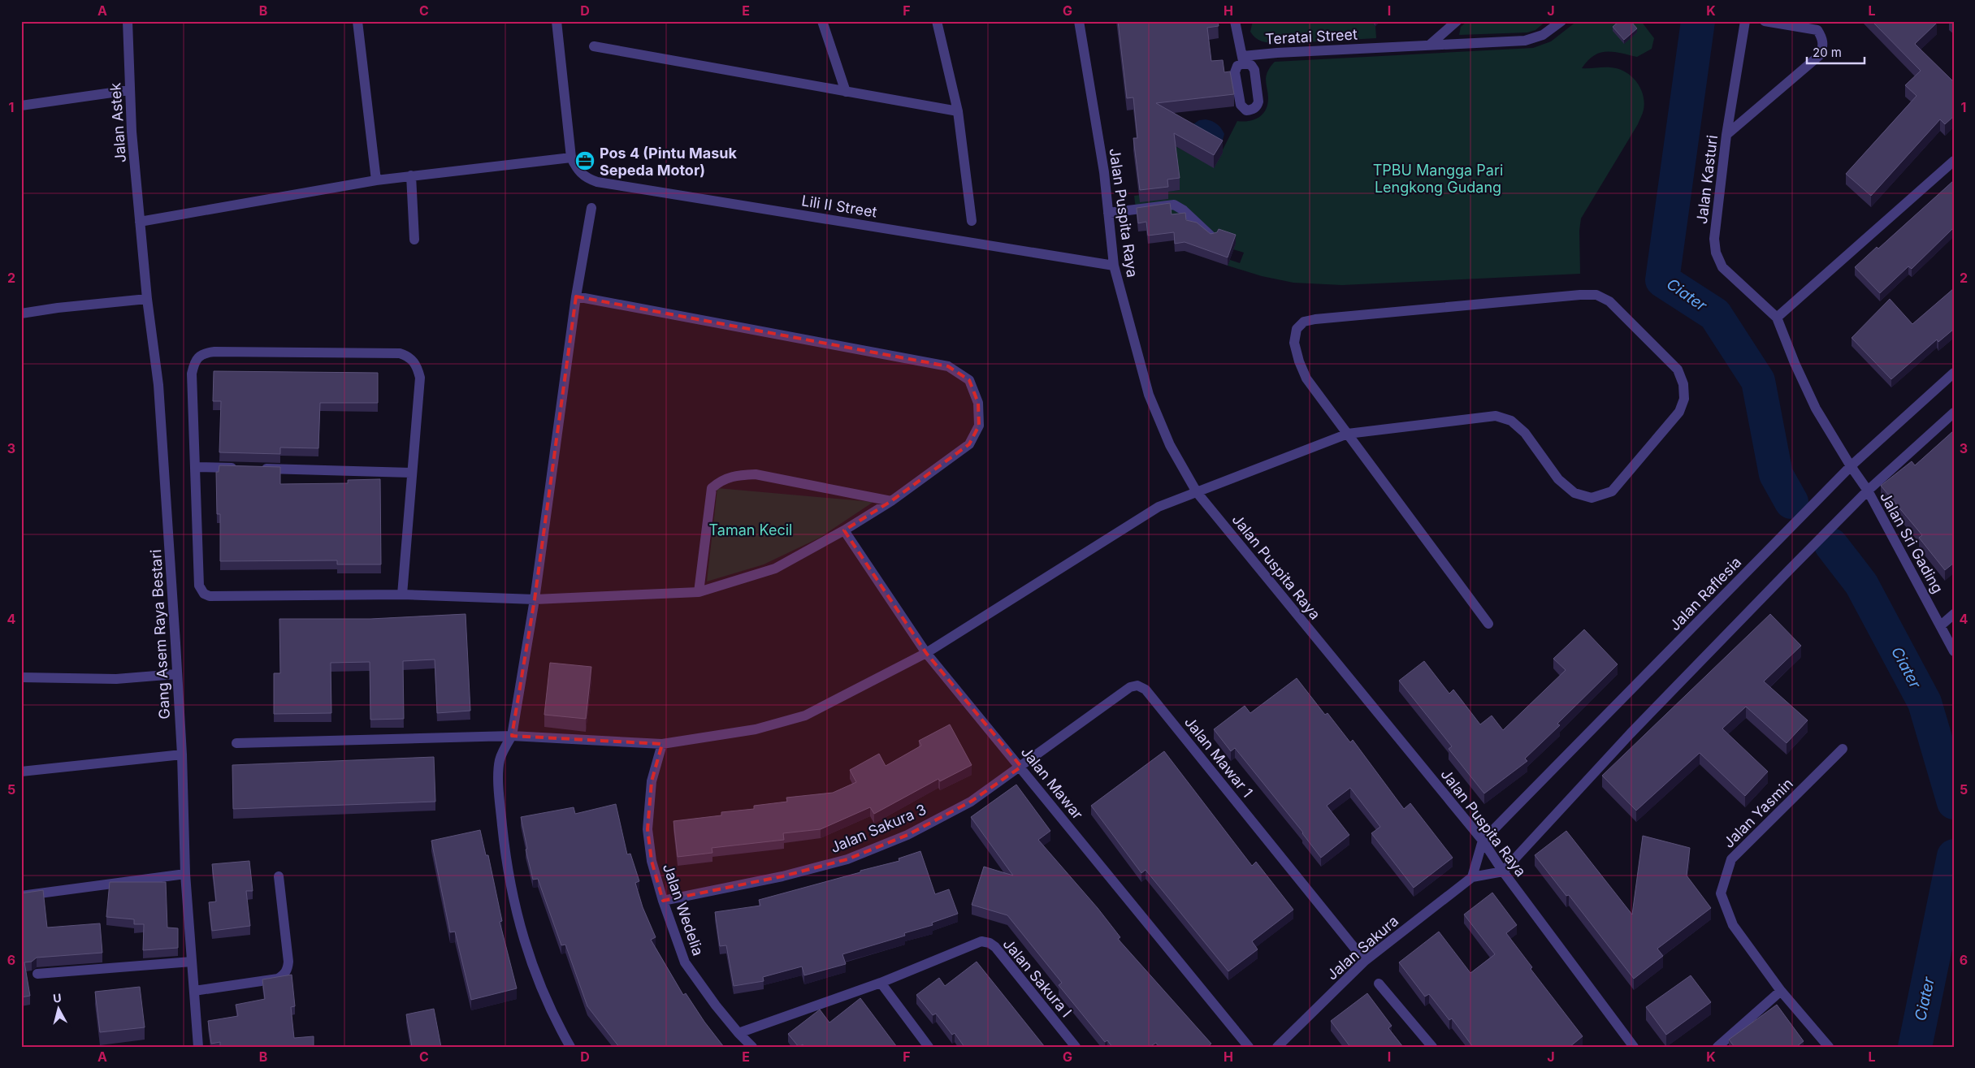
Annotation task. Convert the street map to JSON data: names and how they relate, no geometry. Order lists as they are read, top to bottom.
{
  "streets": {
    "street": [
      "Teratai Street",
      "Jalan Astek",
      "Jalan Kasturi",
      "Lili II Street",
      "Jalan Puspita Raya",
      "Jalan Sri Gading",
      "Jalan Raflesia",
      "Gang Asem Raya Bestari",
      "Jalan Mawar 1",
      "Jalan Mawar",
      "Jalan Yasmin",
      "Jalan Sakura 3",
      "Jalan Wedelia",
      "Jalan Sakura",
      "Jalan Sakura I"
    ]
  },
  "crossings": [
    ["Jalan Astek", "Gang Asem Raya Bestari"],
    ["Jalan Kasturi", "Jalan Sri Gading"],
    ["Jalan Kasturi", "Jalan Raflesia"],
    ["Lili II Street", "Jalan Puspita Raya"],
    ["Jalan Puspita Raya", "Jalan Raflesia"],
    ["Jalan Puspita Raya", "Jalan Sakura"],
    ["Jalan Sri Gading", "Jalan Raflesia"],
    ["Jalan Mawar 1", "Jalan Mawar"],
    ["Jalan Mawar 1", "Jalan Sakura 3"],
    ["Jalan Mawar 1", "Jalan Sakura"],
    ["Jalan Mawar", "Jalan Sakura 3"],
    ["Jalan Sakura 3", "Jalan Wedelia"]
  ],
  "water": ["Ciater"],
  "parks": ["TPBU Mangga Pari Lengkong Gudang", "Taman Kecil"],
  "places": {
    "office": ["Pos 4 (Pintu Masuk Sepeda Motor)"]
  },
  "scale_bar": "20 m",
  "north": "top",
  "grid": {
    "columns": [
      "A",
      "B",
      "C",
      "D",
      "E",
      "F",
      "G",
      "H",
      "I",
      "J",
      "K",
      "L"
    ],
    "rows": [
      "1",
      "2",
      "3",
      "4",
      "5",
      "6"
    ]
  }
}
